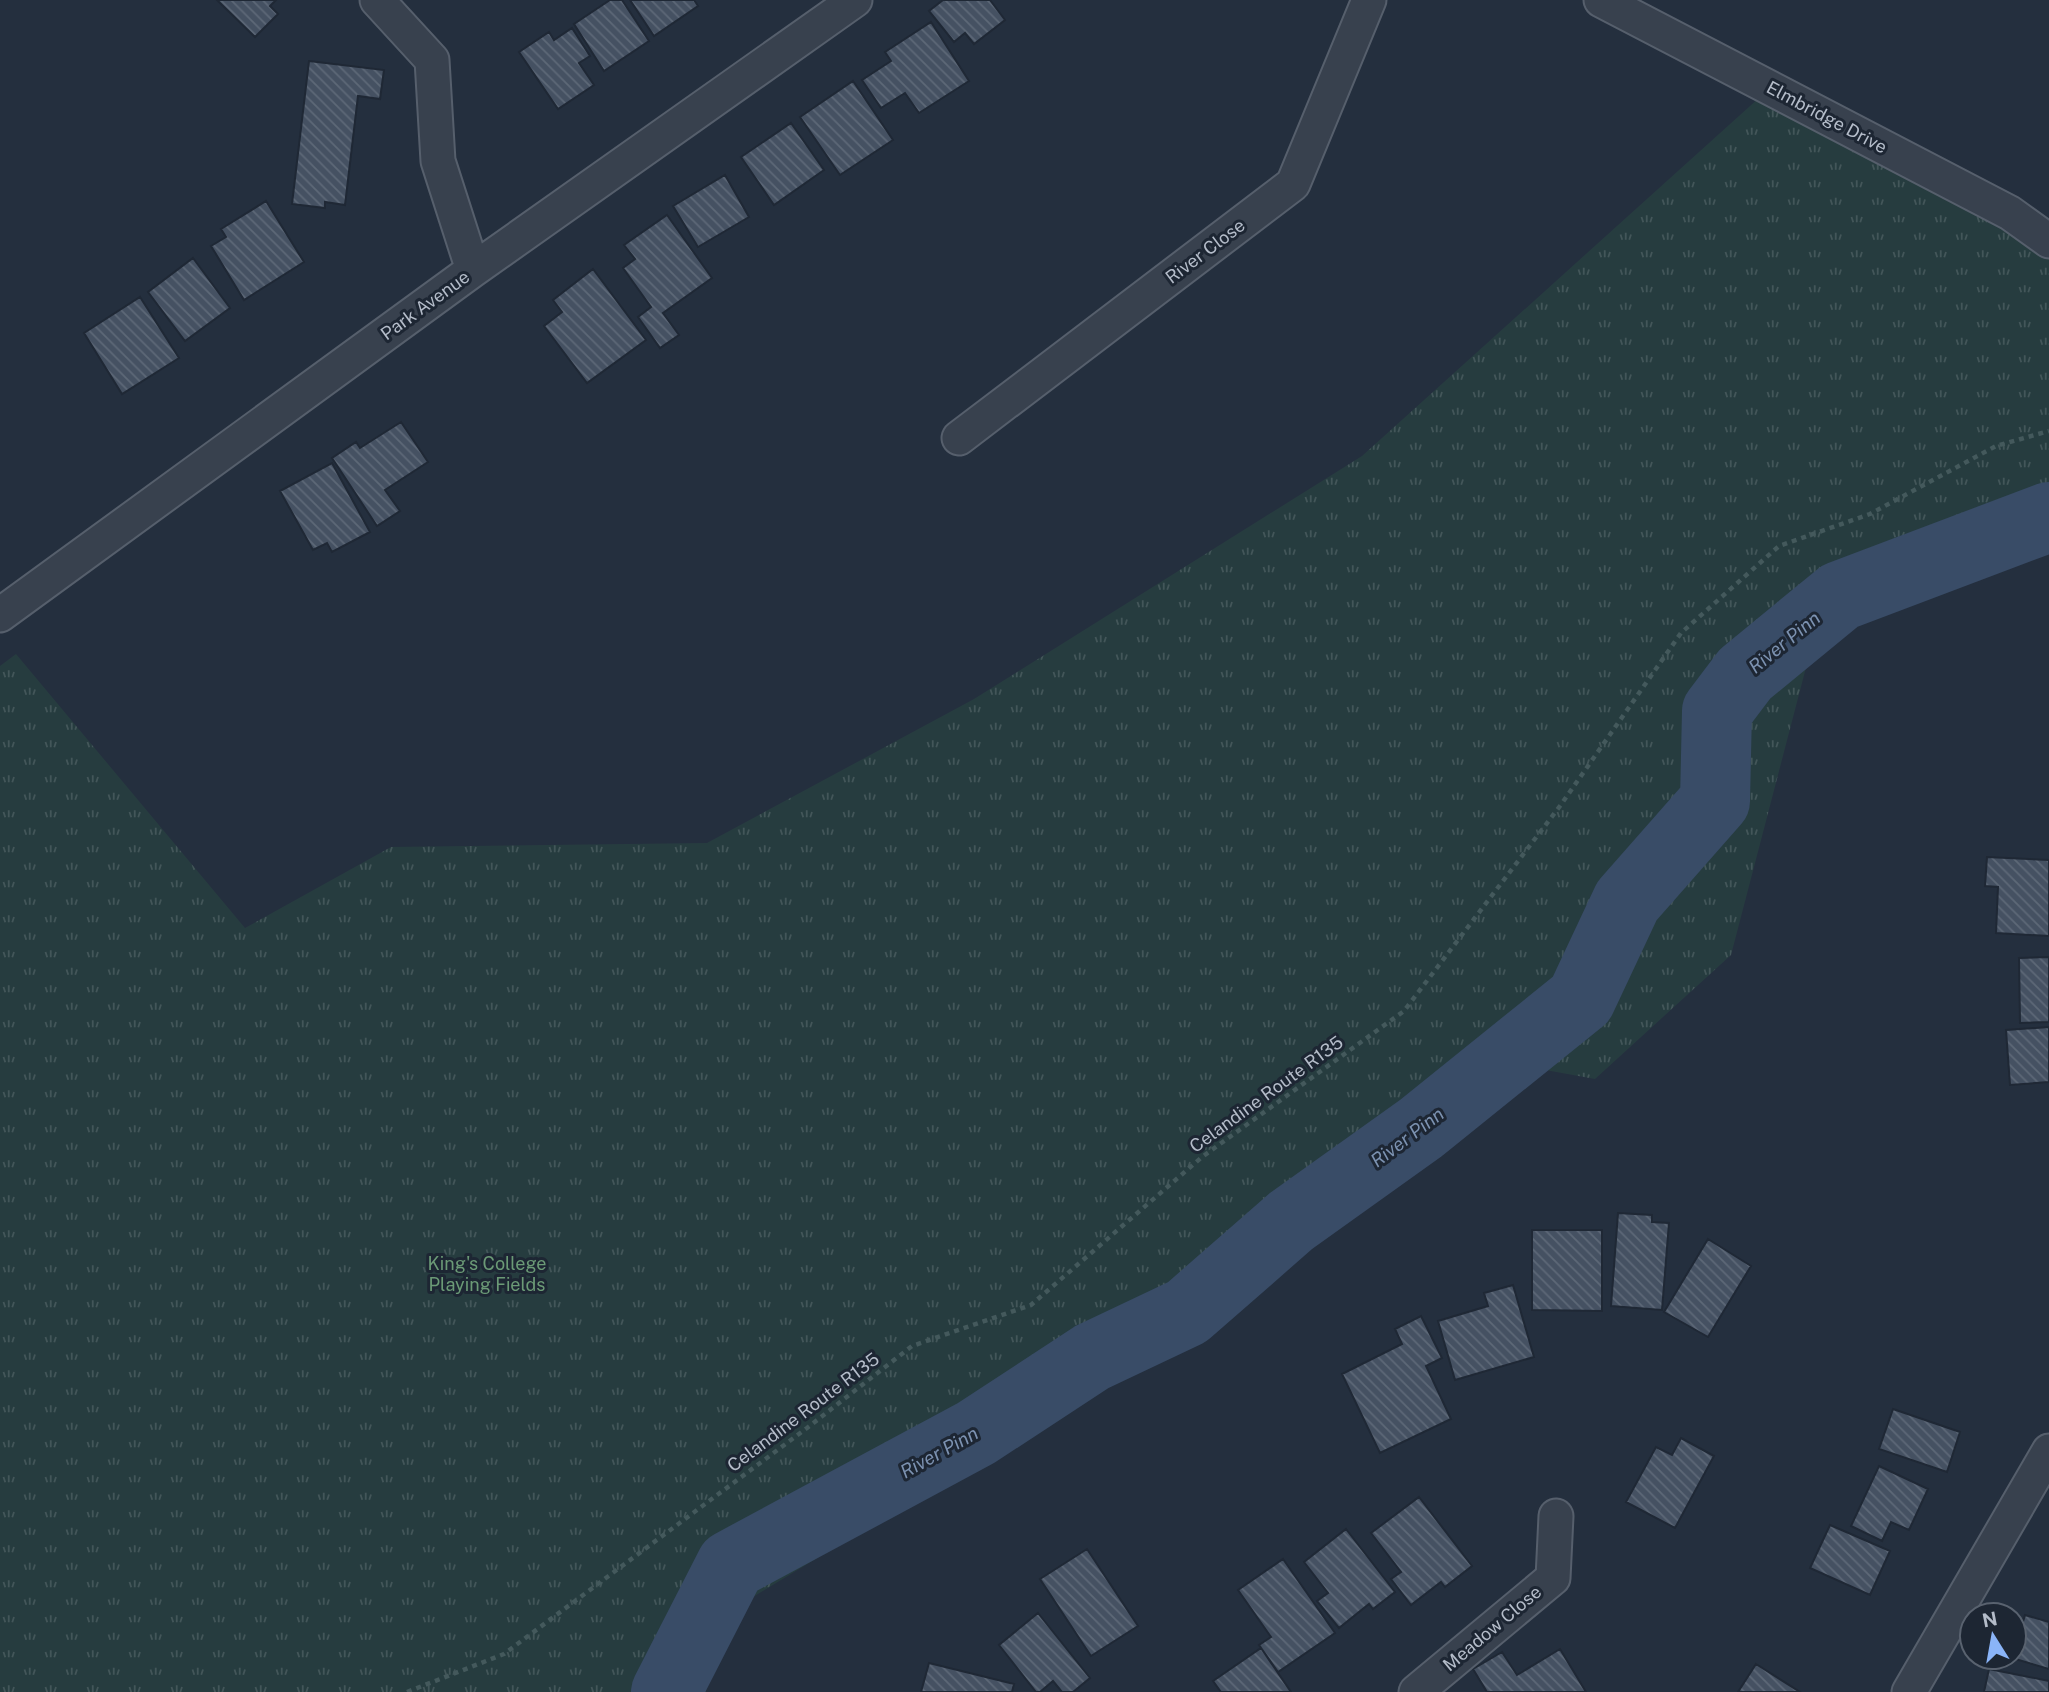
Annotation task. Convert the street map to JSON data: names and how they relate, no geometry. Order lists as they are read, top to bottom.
{
  "streets": {
    "street": [
      "Elmbridge Drive",
      "River Close",
      "Park Avenue",
      "Meadow Close"
    ],
    "path": ["Celandine Route R135"]
  },
  "water": ["River Pinn"],
  "parks": ["King's College Playing Fields"],
  "north": "top"
}
